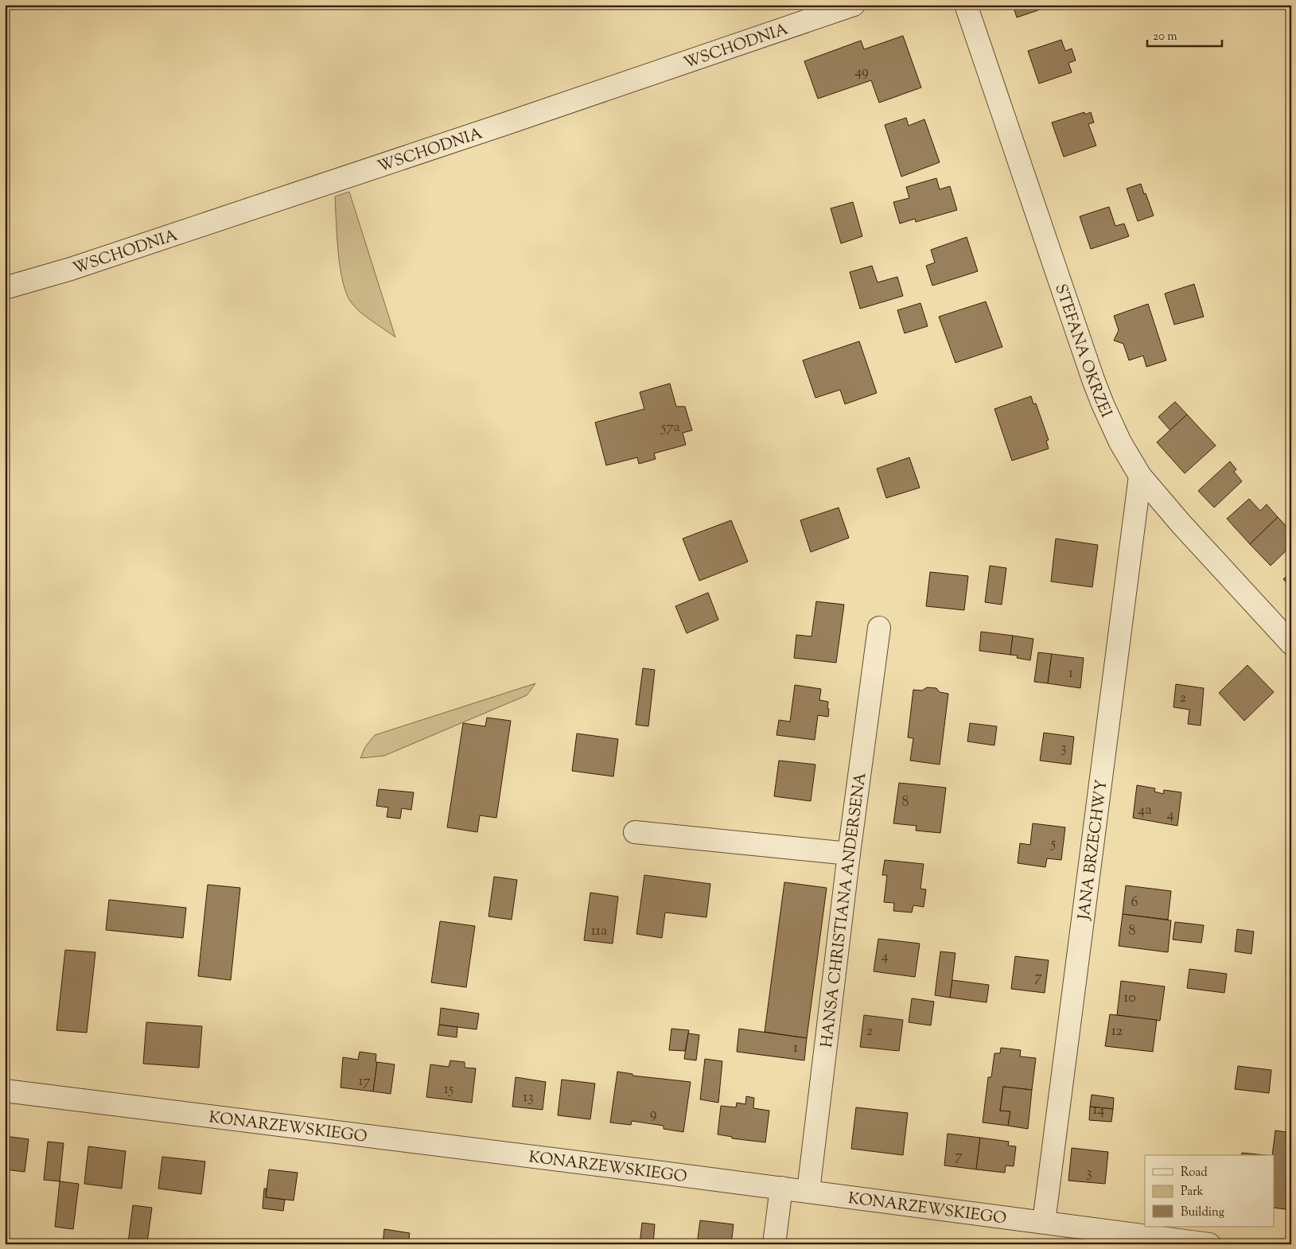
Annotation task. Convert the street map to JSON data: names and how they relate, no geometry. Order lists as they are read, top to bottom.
{
  "streets": {
    "street": [
      "WSCHODNIA",
      "STEFANA OKRZEI",
      "JANA BRZECHWY",
      "HANSA CHRISTIANA ANDERSENA",
      "KONARZEWSKIEGO"
    ]
  },
  "crossings": [
    ["STEFANA OKRZEI", "JANA BRZECHWY"],
    ["JANA BRZECHWY", "KONARZEWSKIEGO"],
    ["HANSA CHRISTIANA ANDERSENA", "KONARZEWSKIEGO"]
  ],
  "house_numbers": [
    "49",
    "57a",
    "1",
    "2",
    "3",
    "8",
    "4a",
    "4",
    "5",
    "6",
    "11a",
    "8",
    "4",
    "7",
    "10",
    "2",
    "12",
    "1",
    "17",
    "15",
    "13",
    "14",
    "9",
    "7",
    "3"
  ],
  "legend": ["Road", "Park", "Building"],
  "scale_bar": "20 m"
}
